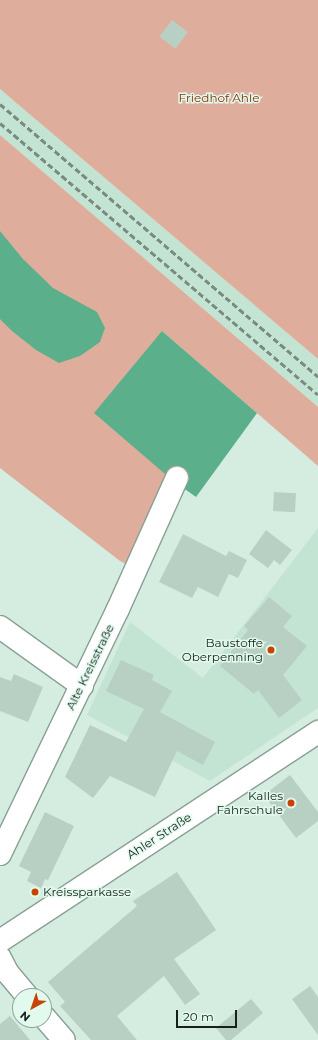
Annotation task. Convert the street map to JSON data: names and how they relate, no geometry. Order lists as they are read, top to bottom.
{
  "streets": {
    "street": ["Alte Kreisstraße", "Ahler Straße"]
  },
  "parks": ["Friedhof Ahle"],
  "places": ["Baustoffe Oberpenning", "Kalles Fahrschule", "Kreissparkasse"],
  "scale_bar": "20 m",
  "north": "bottom left"
}
